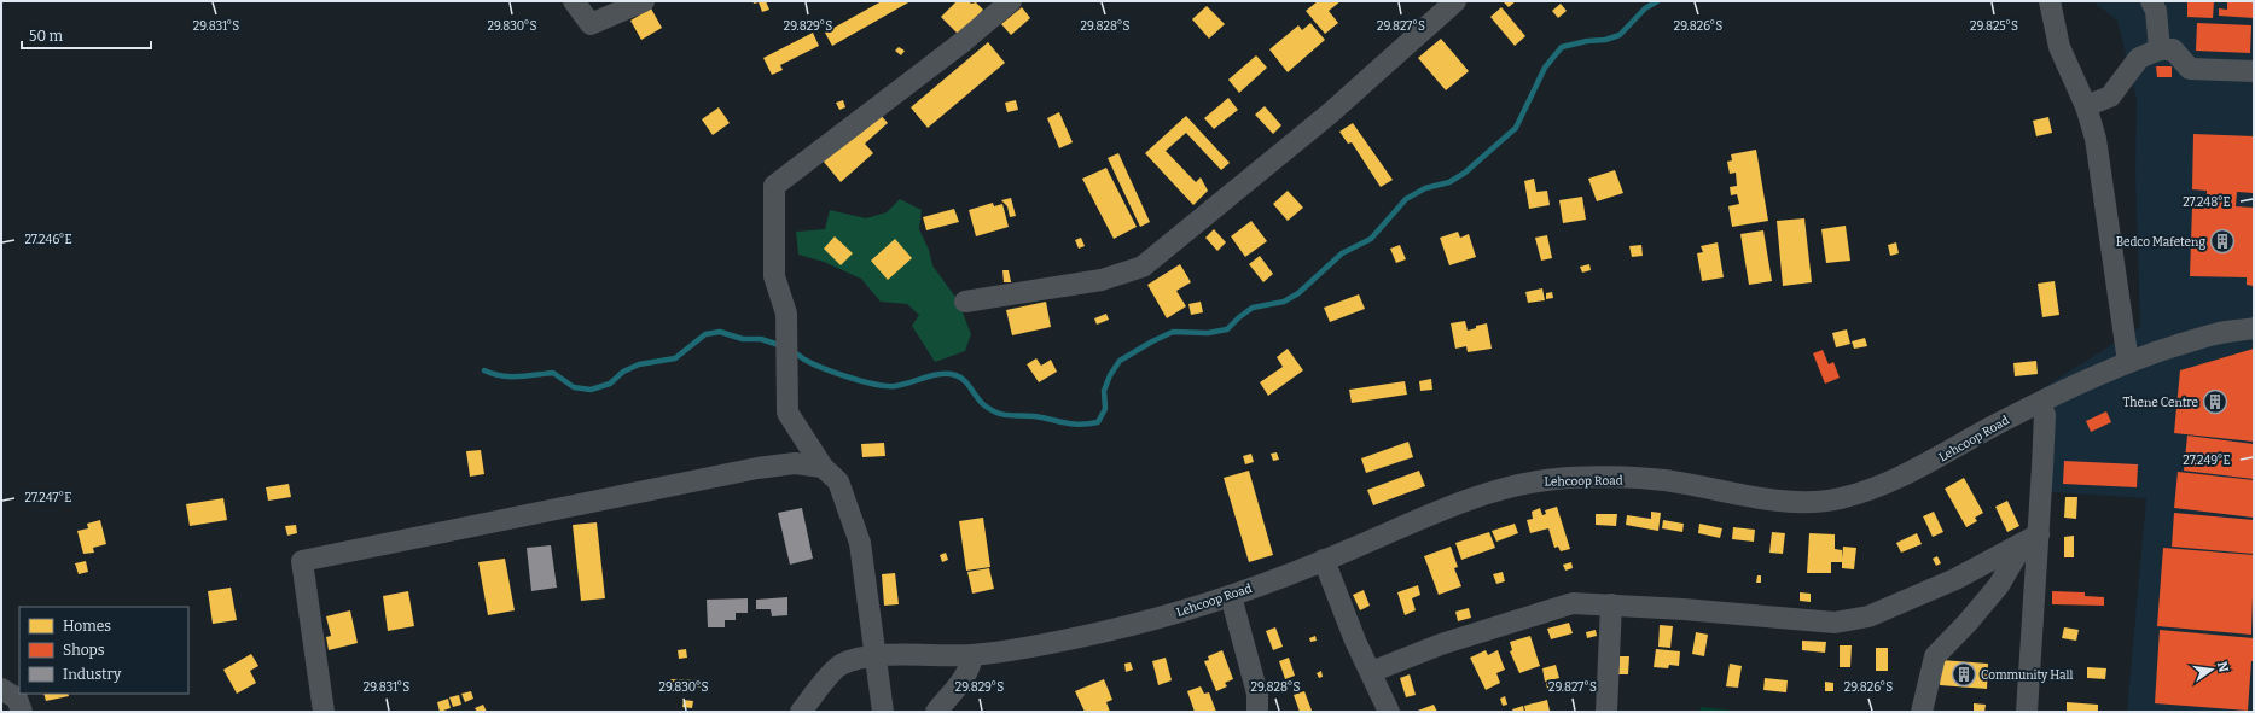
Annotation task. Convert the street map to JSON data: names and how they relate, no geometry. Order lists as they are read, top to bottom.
{
  "streets": {
    "street": ["Lehcoop Road"]
  },
  "places": {
    "building": ["Bedco Mafeteng", "Thene Centre", "Community Hall"]
  },
  "legend": ["Homes", "Shops", "Industry"],
  "scale_bar": "50 m",
  "north": "right",
  "coordinates": [
    "29.831°S",
    "29.830°S",
    "29.829°S",
    "29.828°S",
    "29.827°S",
    "29.826°S",
    "29.825°S",
    "27.248°E",
    "27.246°E",
    "27.249°E",
    "27.247°E"
  ]
}
